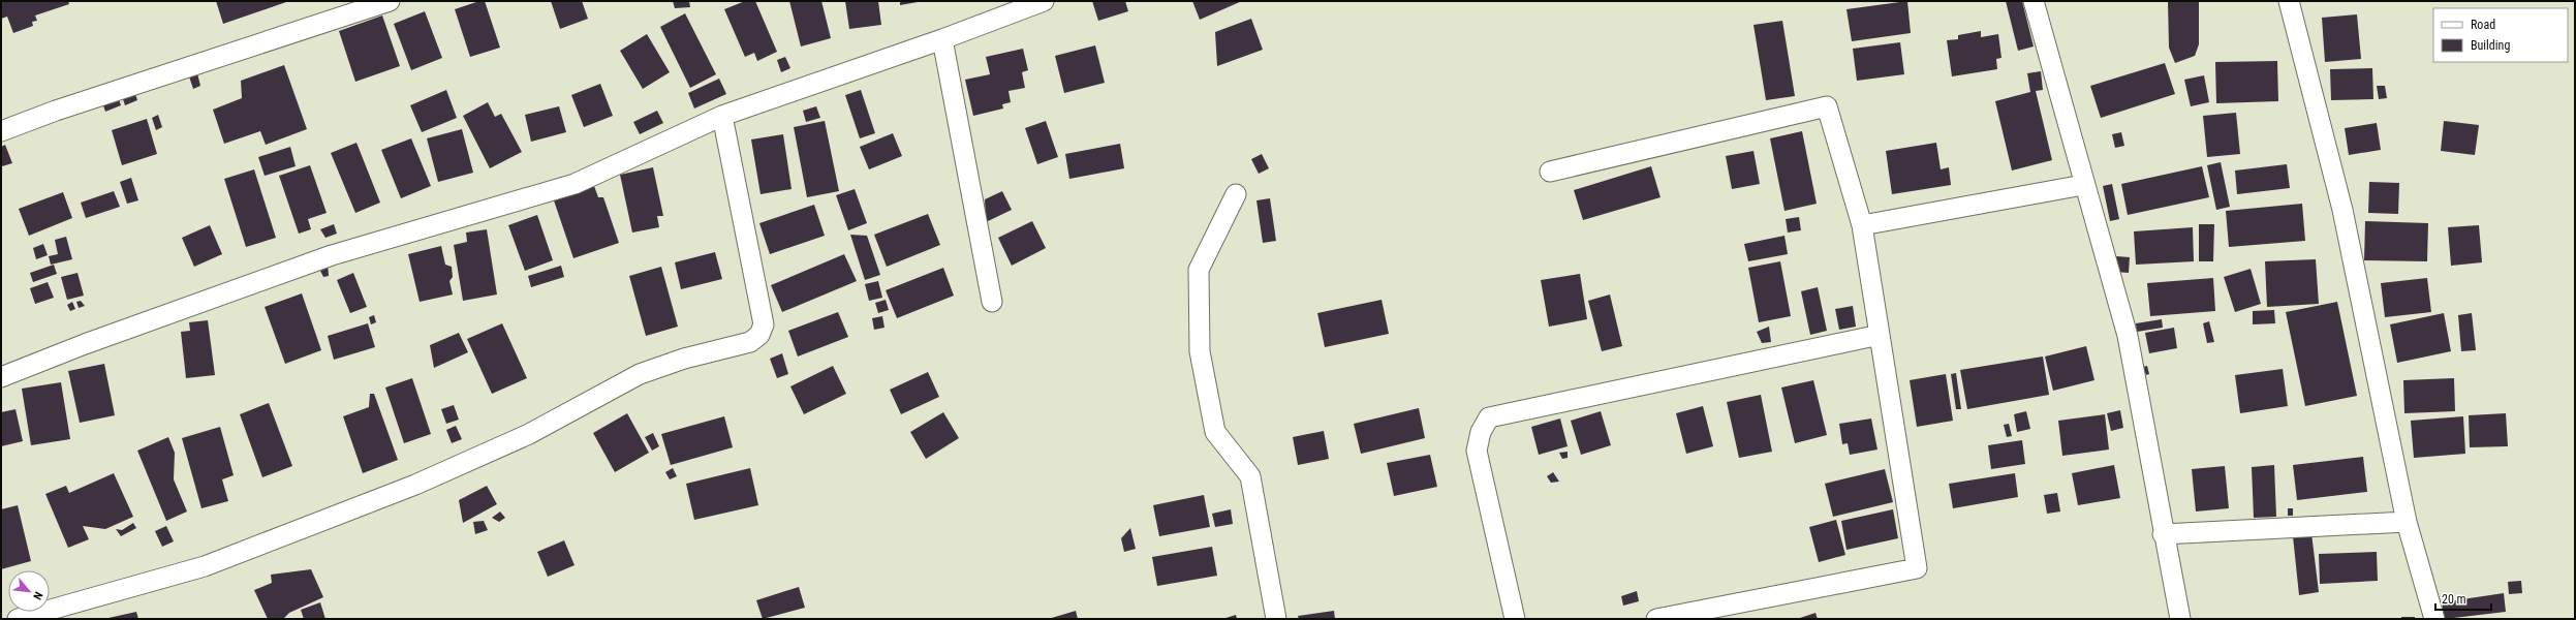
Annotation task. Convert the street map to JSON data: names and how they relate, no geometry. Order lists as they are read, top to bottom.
{
  "legend": ["Road", "Building"],
  "scale_bar": "20 m",
  "north": "bottom right"
}
